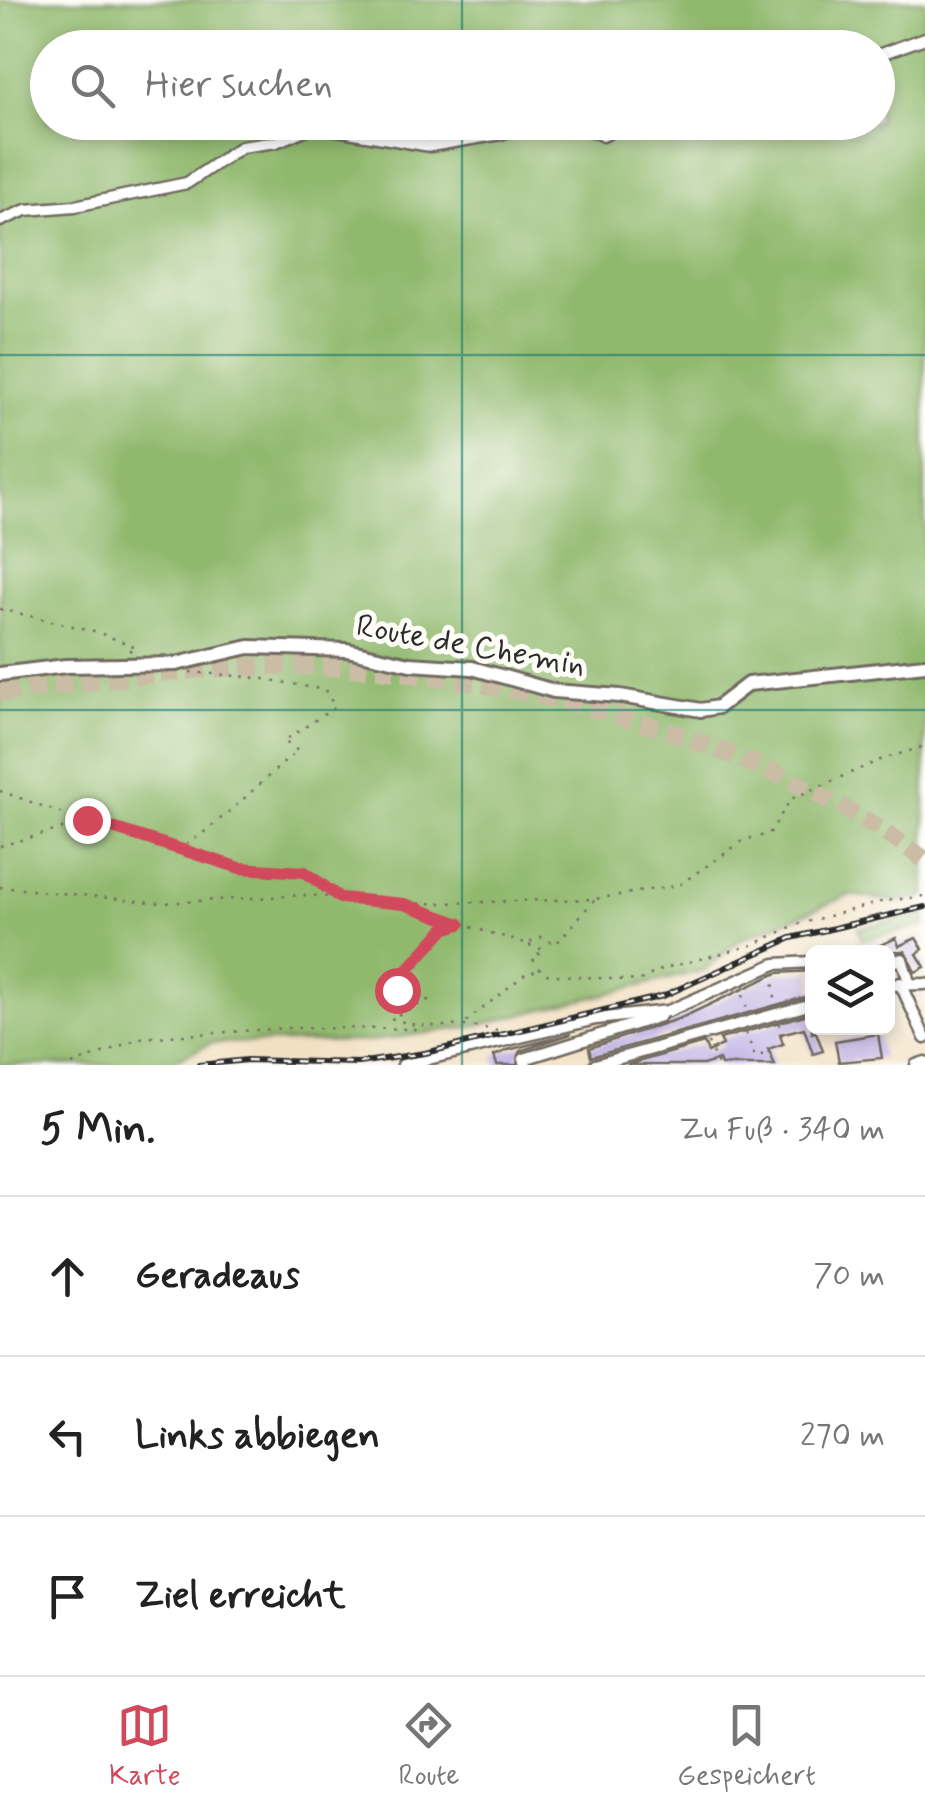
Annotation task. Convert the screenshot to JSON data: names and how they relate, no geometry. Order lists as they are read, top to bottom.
{
  "streets": {
    "street": ["Route de Chemin"]
  },
  "page": {
    "search": "Hier suchen",
    "heading": ["5 Min.", "Zu Fuß · 340 m"],
    "list": [
      ["Geradeaus", "70 m"],
      ["Links abbiegen", "270 m"],
      "Ziel erreicht"
    ],
    "nav": ["Karte", "Route", "Gespeichert"]
  }
}
